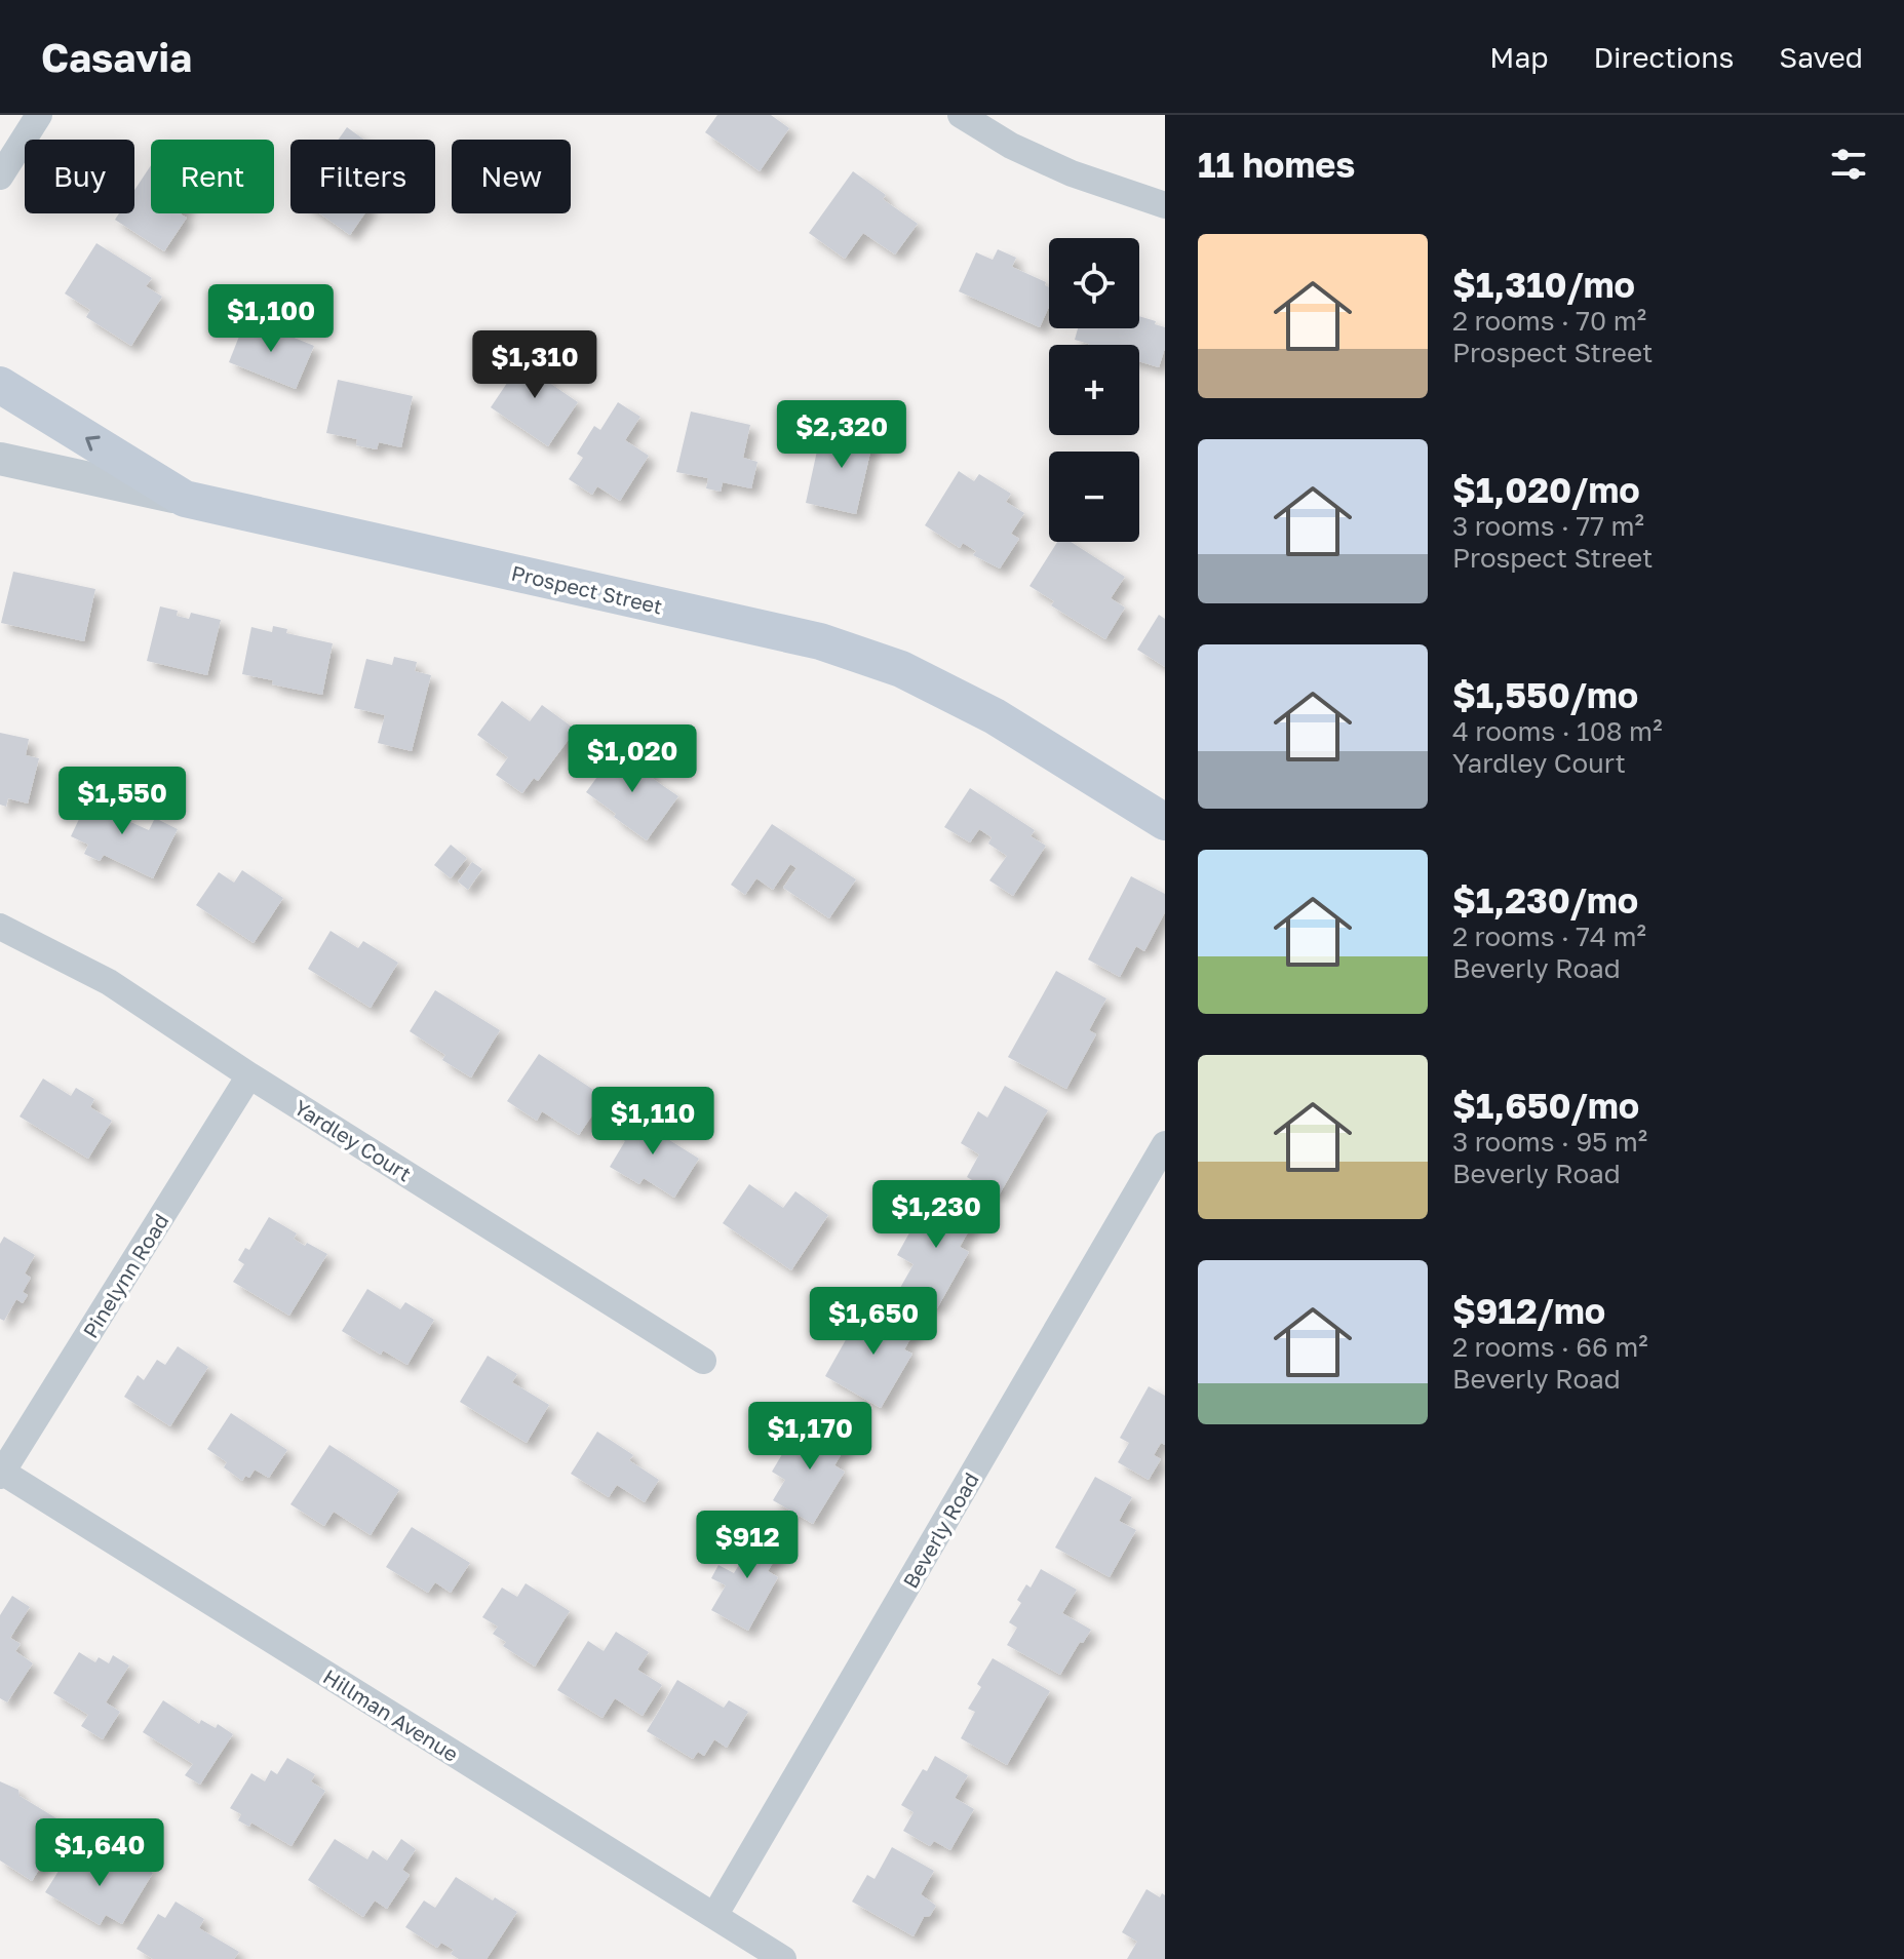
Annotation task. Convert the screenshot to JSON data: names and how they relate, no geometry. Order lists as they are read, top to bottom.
{
  "streets": {
    "main road": ["Prospect Street"],
    "street": [
      "Yardley Court",
      "Pinelynn Road",
      "Beverly Road",
      "Hillman Avenue"
    ]
  },
  "crossings": [
    ["Yardley Court", "Pinelynn Road"],
    ["Pinelynn Road", "Hillman Avenue"],
    ["Beverly Road", "Hillman Avenue"]
  ],
  "page": {
    "header": "Casavia",
    "nav": ["Map", "Directions", "Saved"],
    "heading": "11 homes",
    "chip": [
      "Buy",
      "Rent",
      "Filters",
      "New"
    ],
    "list": [
      {
        "name": "$1,310/mo",
        "note": "2 rooms · 70 m² · Prospect Street"
      },
      {
        "name": "$1,020/mo",
        "note": "3 rooms · 77 m² · Prospect Street"
      },
      {
        "name": "$1,550/mo",
        "note": "4 rooms · 108 m² · Yardley Court"
      },
      {
        "name": "$1,230/mo",
        "note": "2 rooms · 74 m² · Beverly Road"
      },
      {
        "name": "$1,650/mo",
        "note": "3 rooms · 95 m² · Beverly Road"
      },
      {
        "name": "$912/mo",
        "note": "2 rooms · 66 m² · Beverly Road"
      }
    ],
    "map_buttons": ["+", "−"],
    "price": [
      "$1,100",
      "$1,310",
      "$2,320",
      "$1,020",
      "$1,550",
      "$1,110",
      "$1,230",
      "$1,650",
      "$1,170",
      "$912",
      "$1,640"
    ]
  }
}
